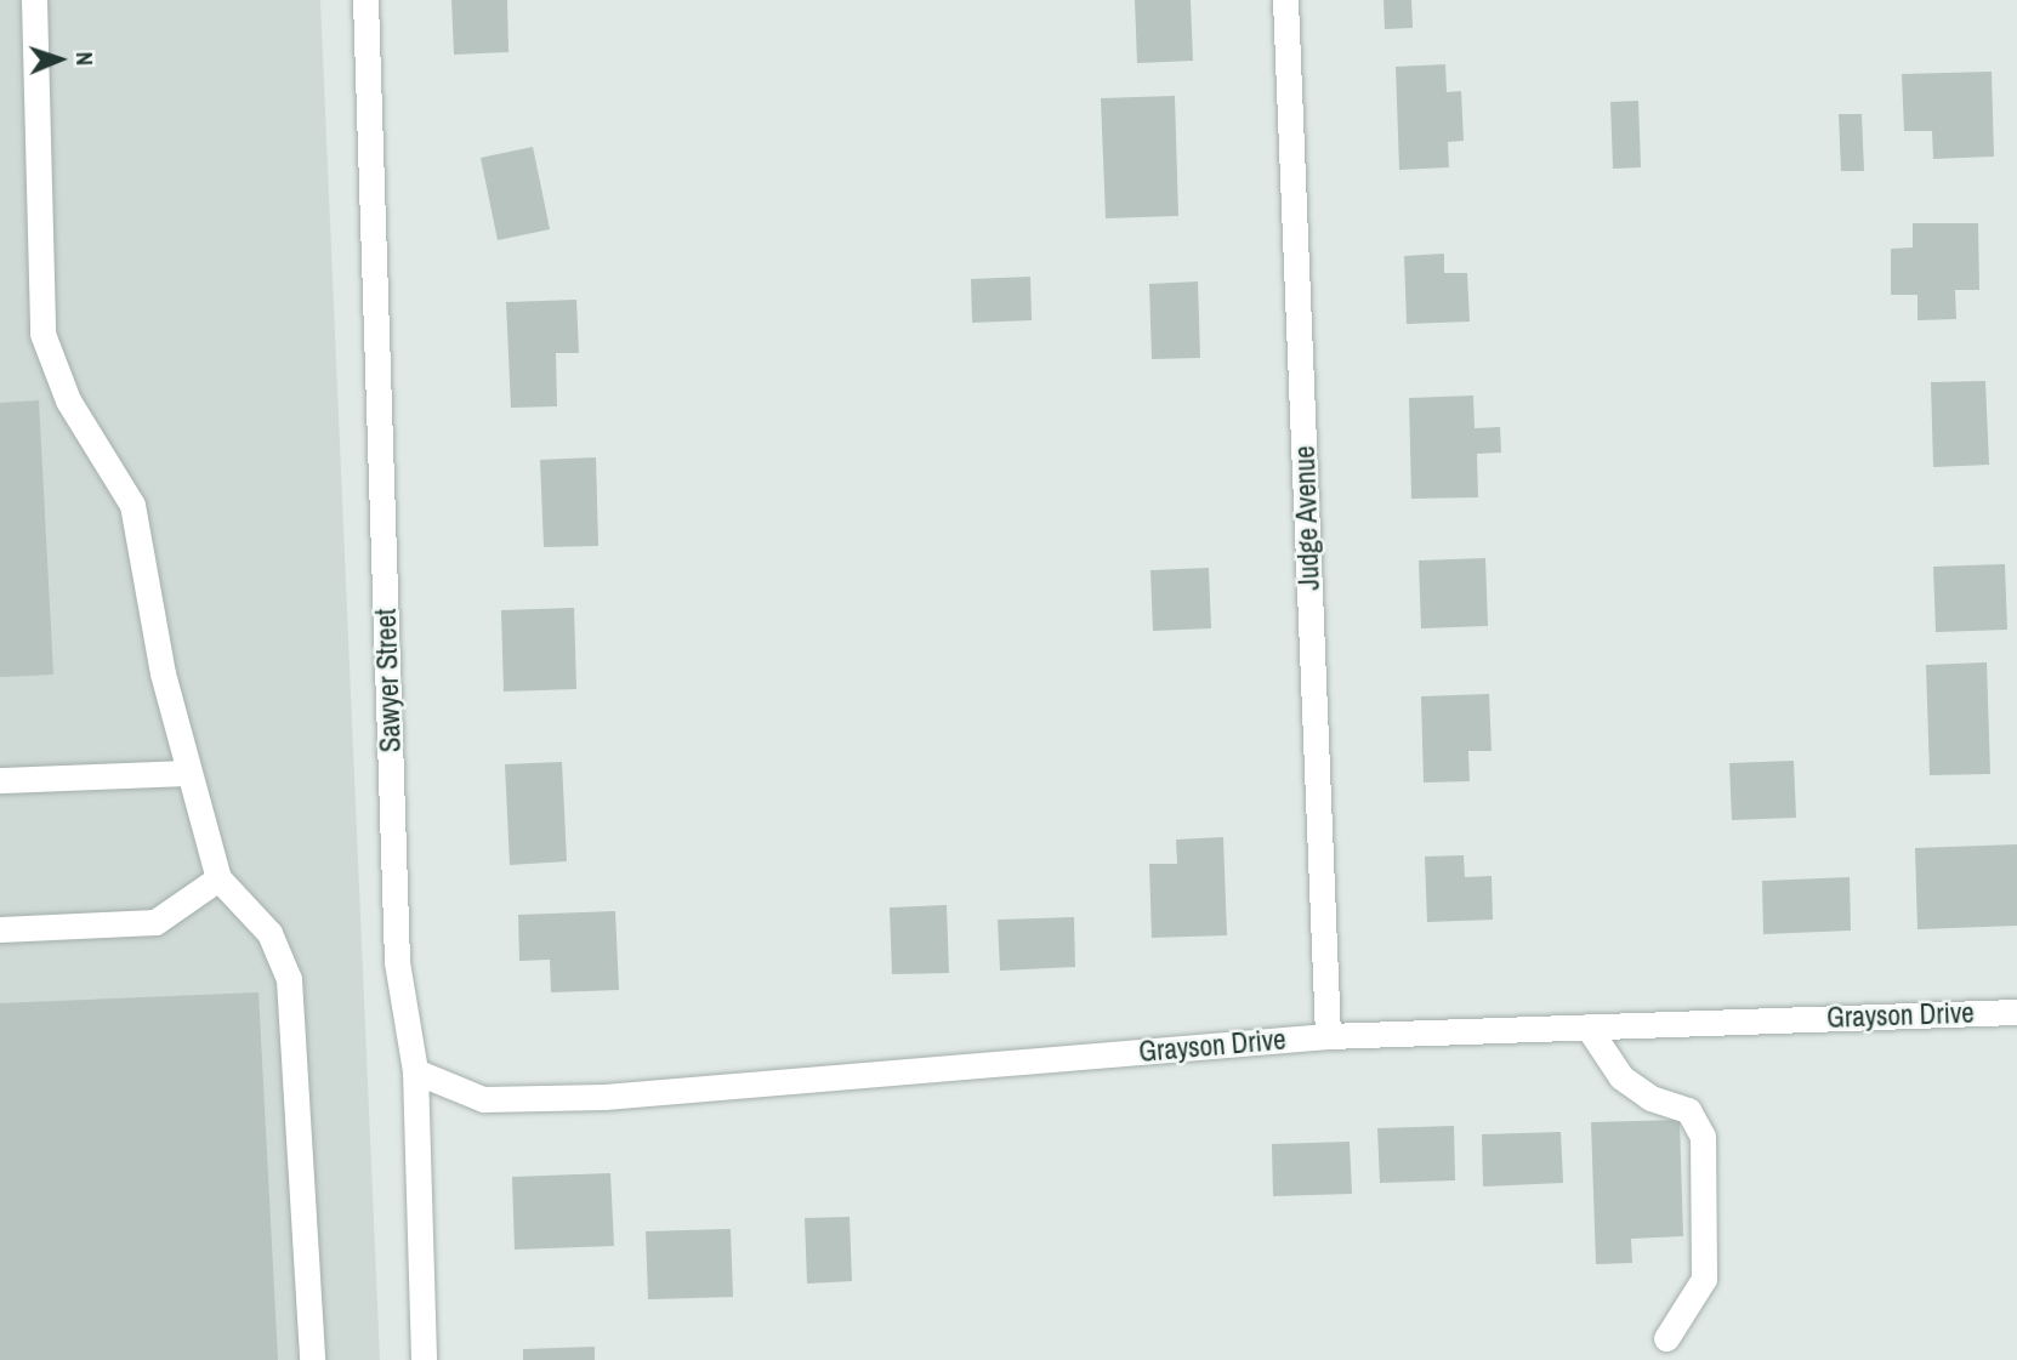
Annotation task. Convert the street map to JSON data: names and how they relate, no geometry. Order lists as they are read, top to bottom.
{
  "streets": {
    "street": ["Judge Avenue", "Sawyer Street", "Grayson Drive"]
  },
  "crossings": [
    ["Judge Avenue", "Grayson Drive"],
    ["Sawyer Street", "Grayson Drive"]
  ],
  "north": "right"
}
